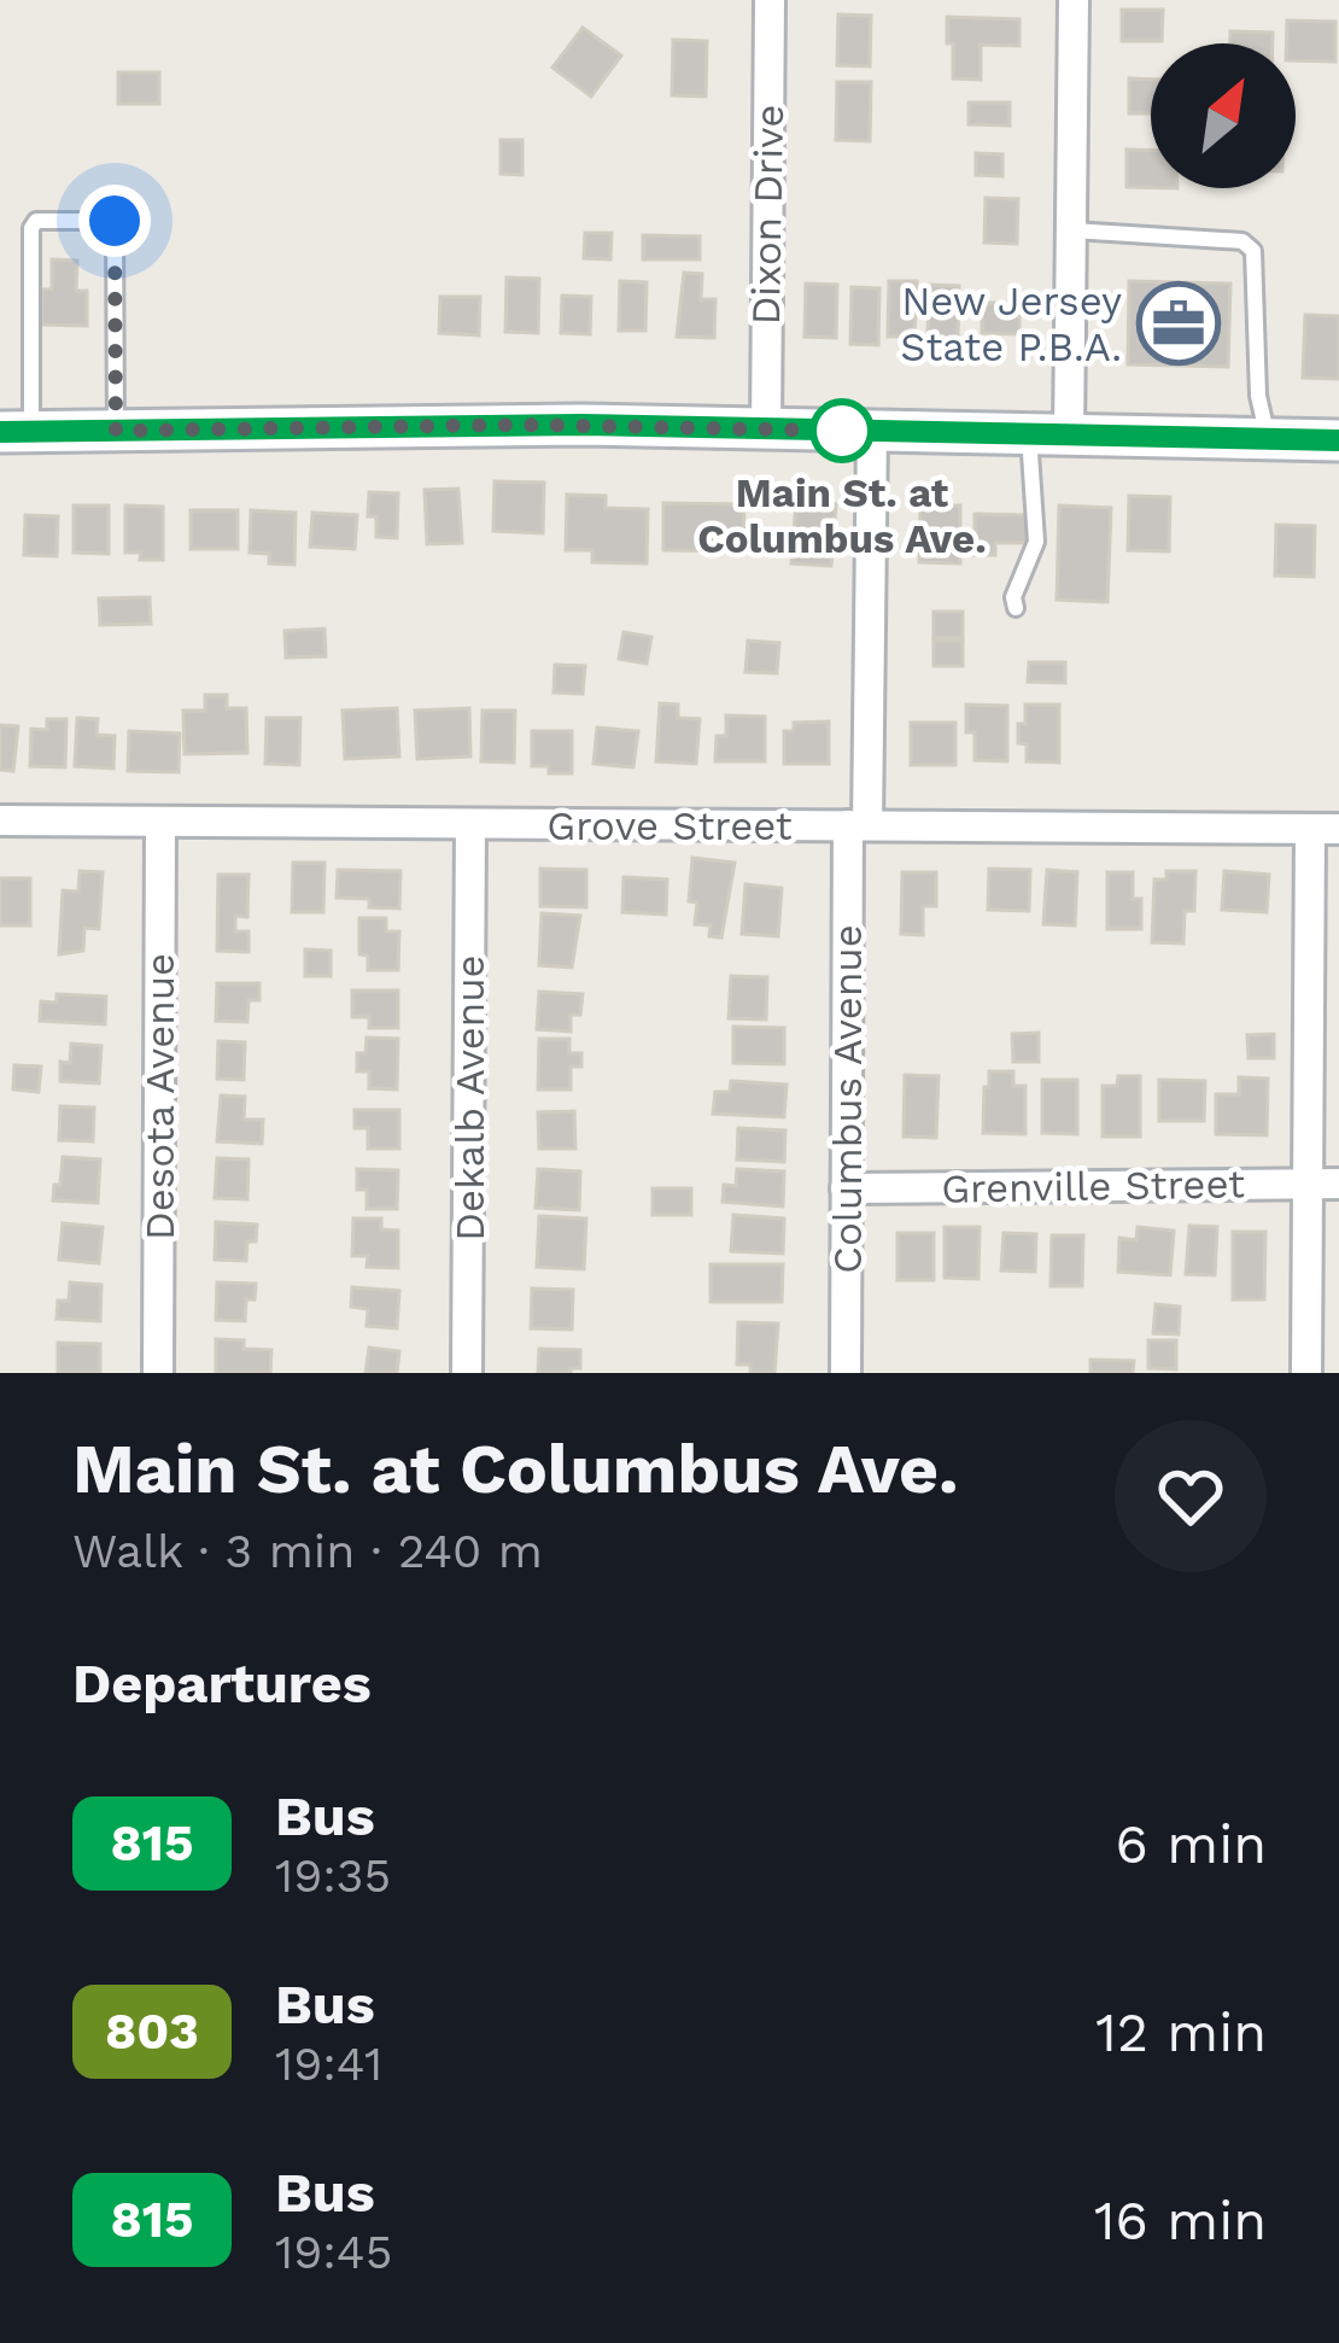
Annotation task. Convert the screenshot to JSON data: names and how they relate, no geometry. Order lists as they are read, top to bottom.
{
  "streets": {
    "street": [
      "Dixon Drive",
      "Grove Street",
      "Desota Avenue",
      "Dekalb Avenue",
      "Columbus Avenue",
      "Grenville Street"
    ]
  },
  "crossings": [
    ["Grove Street", "Desota Avenue"],
    ["Grove Street", "Dekalb Avenue"],
    ["Grove Street", "Columbus Avenue"],
    ["Columbus Avenue", "Grenville Street"]
  ],
  "places": {
    "office": ["New Jersey State P.B.A."],
    "other": ["Main St. at Columbus Ave."]
  },
  "lines": ["bus line 815"],
  "north": "top right",
  "page": {
    "heading": [
      ["Main St. at Columbus Ave.", "Walk · 3 min · 240 m"],
      "Departures"
    ],
    "list": [
      {
        "mark": "815",
        "name": "Bus",
        "note": "19:35",
        "value": "6 min"
      },
      {
        "mark": "803",
        "name": "Bus",
        "note": "19:41",
        "value": "12 min"
      },
      {
        "mark": "815",
        "name": "Bus",
        "note": "19:45",
        "value": "16 min"
      }
    ]
  }
}
